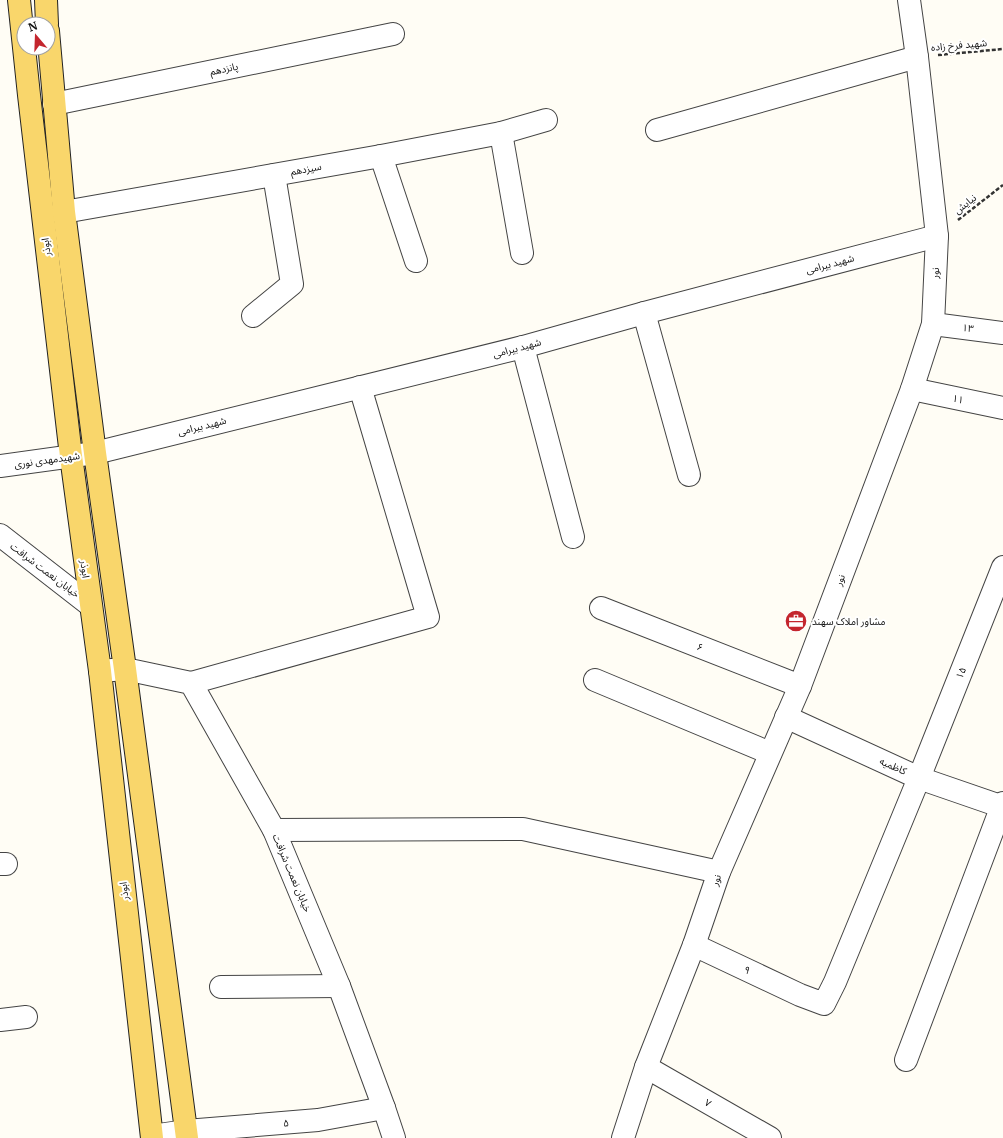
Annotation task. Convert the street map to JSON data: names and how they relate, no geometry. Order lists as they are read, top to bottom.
{
  "streets": {
    "main road": ["ابوذر"],
    "street": [
      "پانزدهم",
      "سیزدهم",
      "شهید بیرامی",
      "نور",
      "۱۳",
      "۱۱",
      "شهیدمهدی نوری",
      "خیابان نعمت شرافت",
      "۶",
      "۱۵",
      "کاظمیه",
      "۹",
      "۷",
      "۵"
    ],
    "path": ["شهید فرخ زاده", "نیایش"]
  },
  "crossings": [
    ["شهید فرخ زاده", "نور"],
    ["نیایش", "شهید بیرامی"],
    ["نیایش", "نور"],
    ["ابوذر", "شهیدمهدی نوری"],
    ["ابوذر", "خیابان نعمت شرافت"],
    ["ابوذر", "۵"],
    ["شهید بیرامی", "نور"],
    ["شهید بیرامی", "شهیدمهدی نوری"],
    ["نور", "۱۳"],
    ["نور", "۱۱"],
    ["نور", "۶"],
    ["نور", "کاظمیه"],
    ["نور", "۹"],
    ["نور", "۷"],
    ["خیابان نعمت شرافت", "۵"],
    ["۱۵", "کاظمیه"],
    ["۱۵", "۹"]
  ],
  "places": {
    "office": ["مشاور املاک سهند"]
  },
  "north": "top"
}
